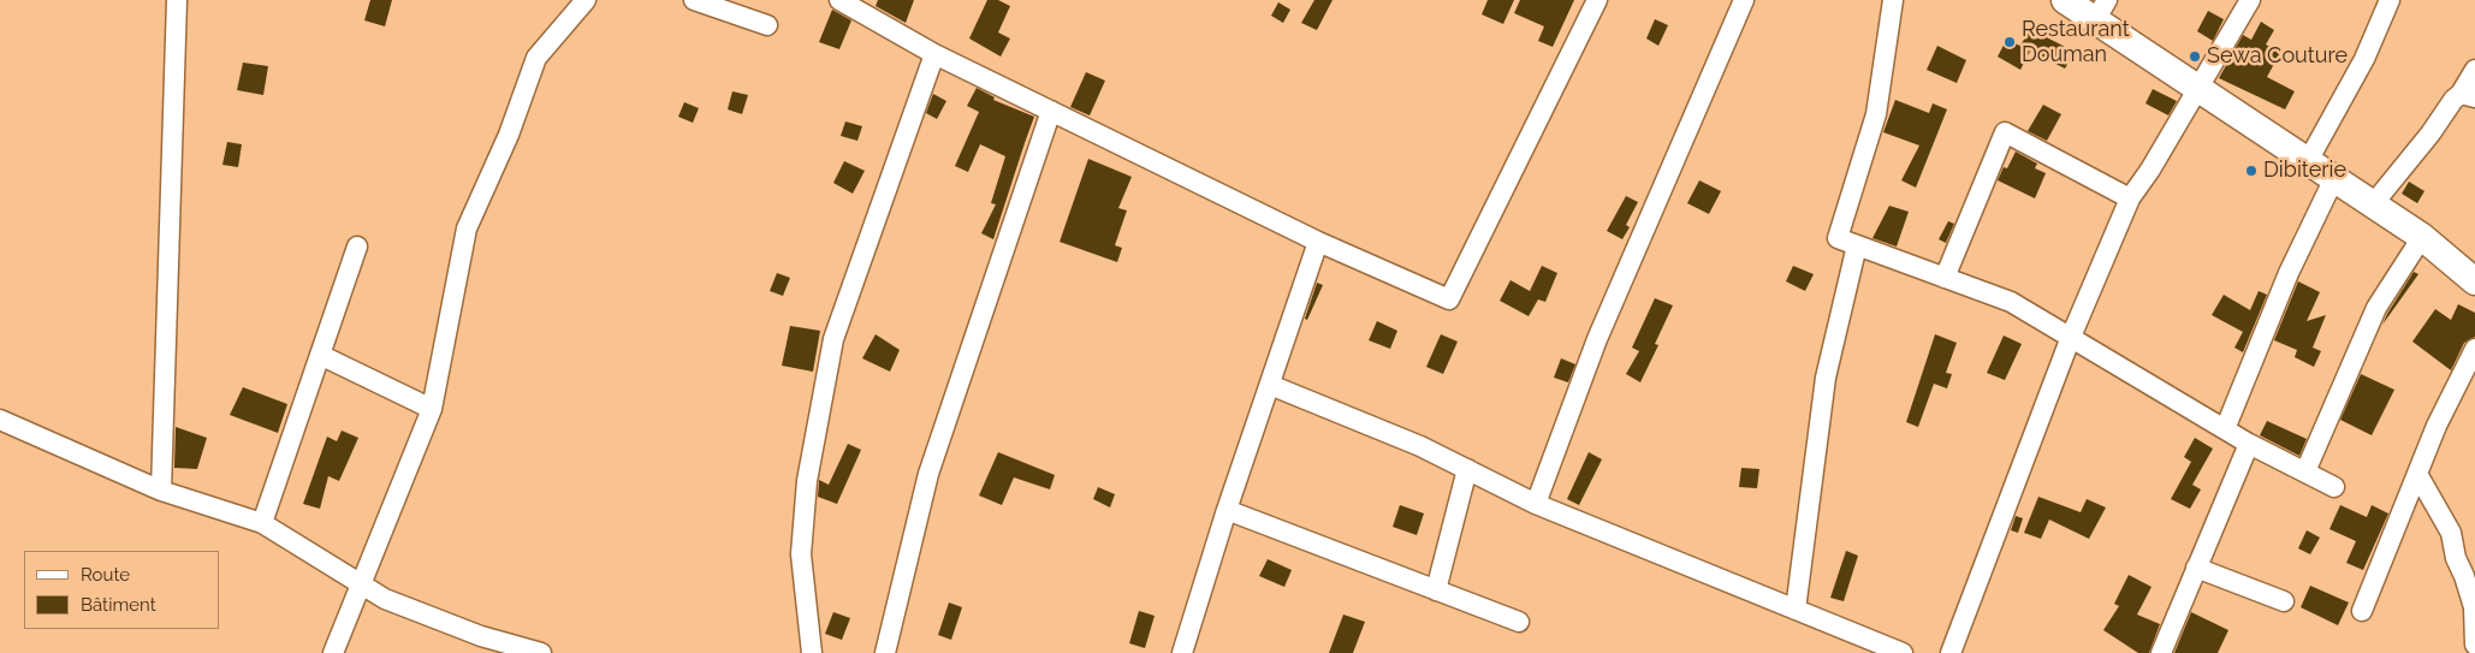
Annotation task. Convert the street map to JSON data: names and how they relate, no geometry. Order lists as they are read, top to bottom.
{
  "places": ["Restaurant Douman", "Sewa Couture", "Dibiterie"],
  "legend": ["Route", "Bâtiment"]
}
